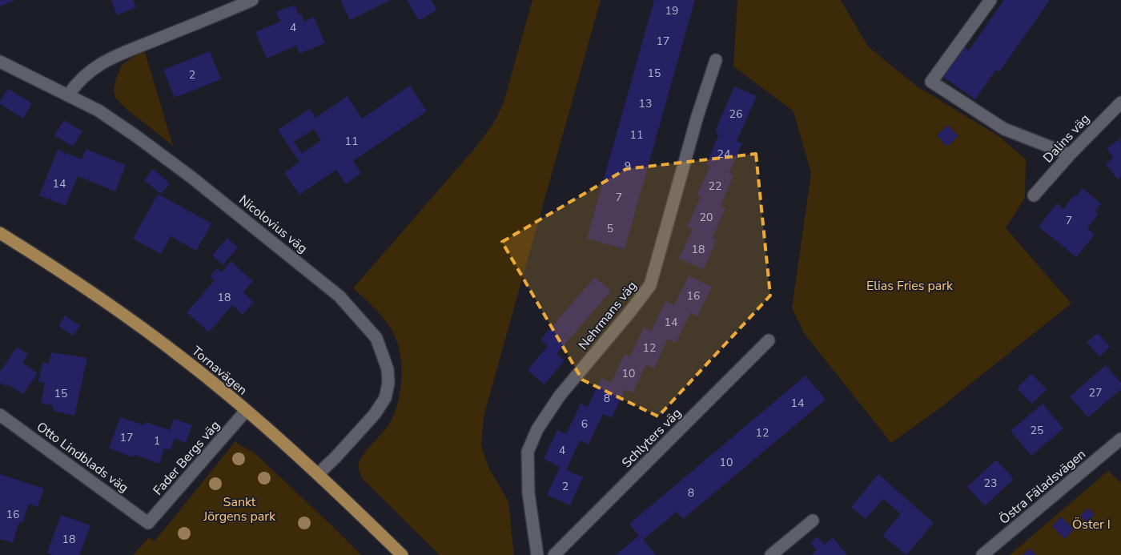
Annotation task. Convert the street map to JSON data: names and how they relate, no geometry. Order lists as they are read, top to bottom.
{
  "streets": {
    "main road": ["Tornavägen"],
    "street": [
      "Dalins väg",
      "Nicolovius väg",
      "Nehrmans väg",
      "Schlyters väg",
      "Otto Lindblads väg",
      "Fader Bergs väg",
      "Östra Fäladsvägen"
    ]
  },
  "crossings": [
    ["Nicolovius väg", "Tornavägen"],
    ["Tornavägen", "Fader Bergs väg"],
    ["Otto Lindblads väg", "Fader Bergs väg"]
  ],
  "parks": ["Elias Fries park", "Sankt Jörgens park", "Öster I"],
  "house_numbers": [
    "19",
    "4",
    "17",
    "15",
    "2",
    "13",
    "26",
    "11",
    "11",
    "24",
    "9",
    "14",
    "22",
    "7",
    "20",
    "7",
    "5",
    "18",
    "16",
    "18",
    "14",
    "12",
    "10",
    "27",
    "15",
    "8",
    "14",
    "6",
    "25",
    "12",
    "17",
    "1",
    "4",
    "10",
    "23",
    "2",
    "8",
    "16",
    "18"
  ]
}
